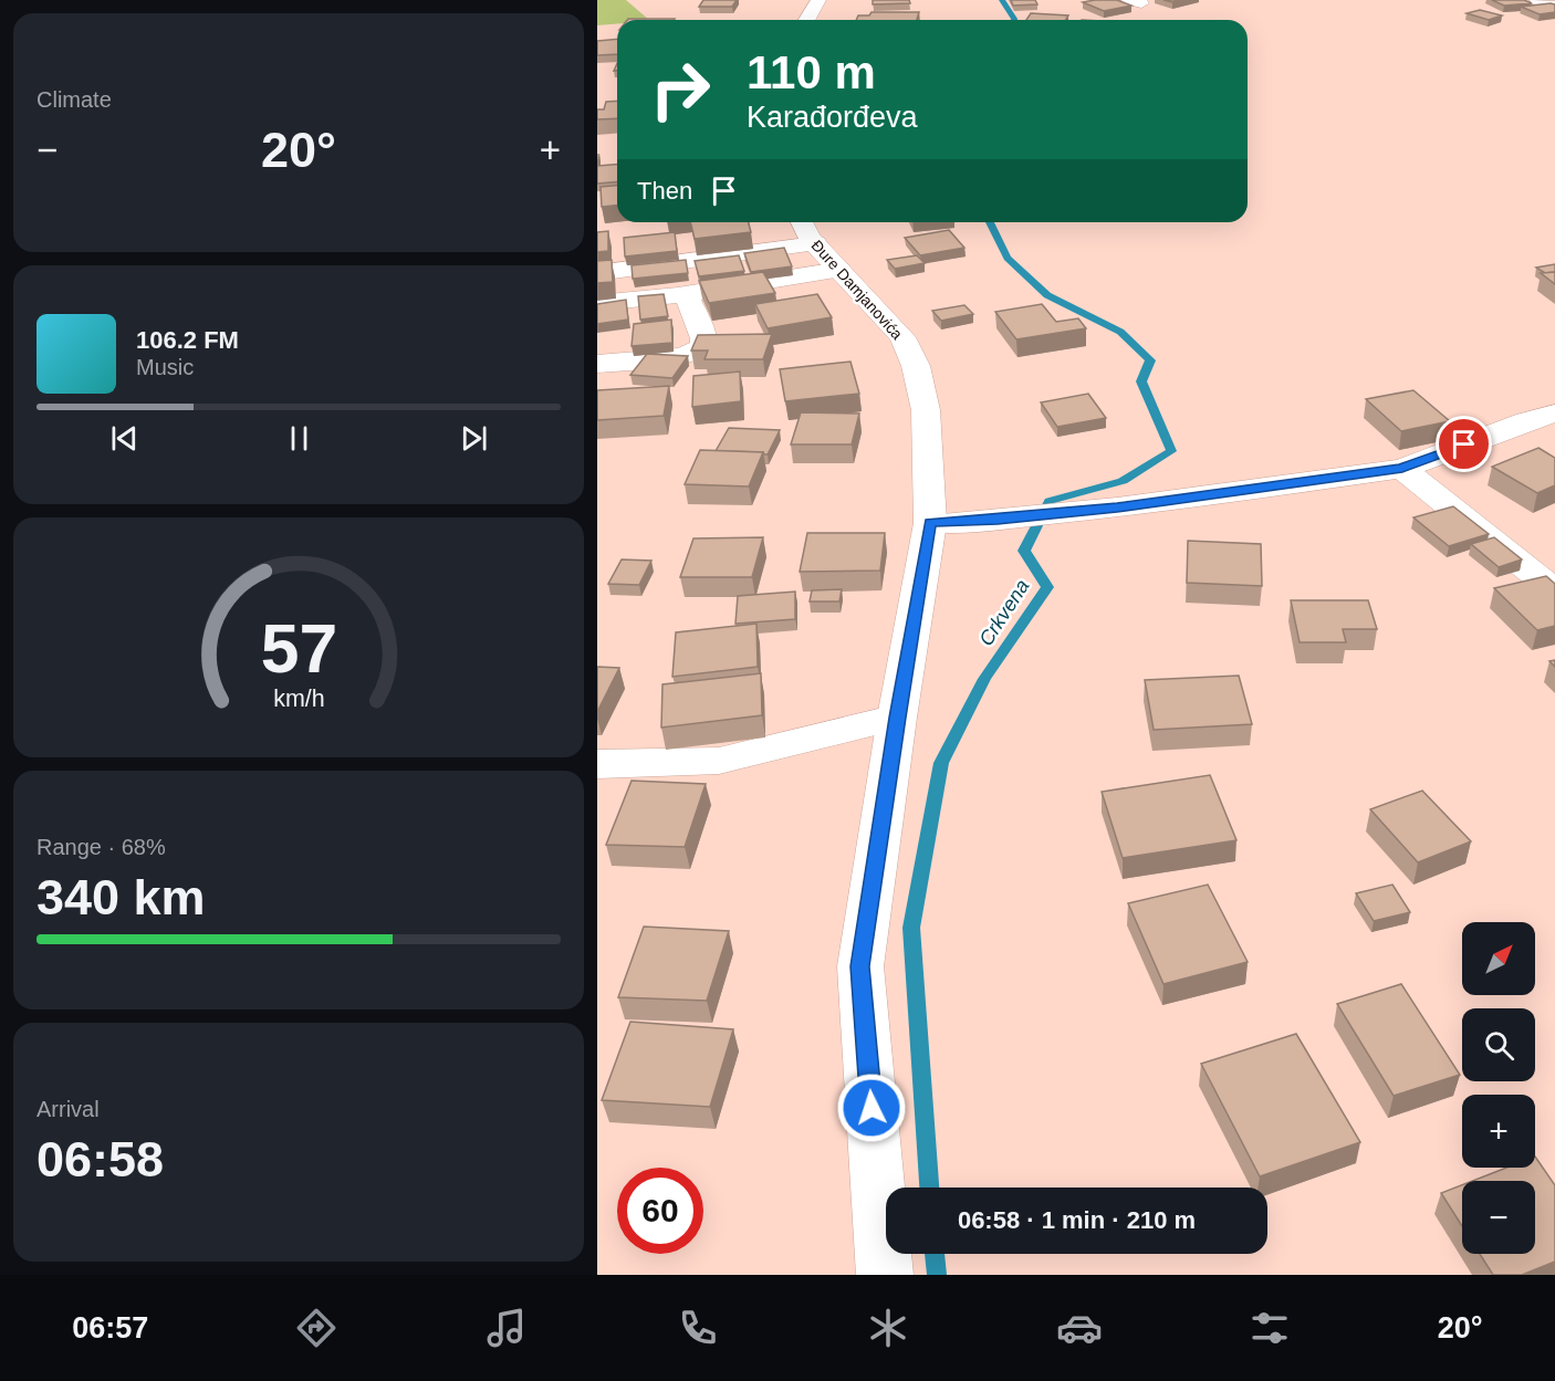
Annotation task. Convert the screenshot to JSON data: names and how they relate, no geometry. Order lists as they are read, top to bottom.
{
  "streets": {
    "street": ["Đure Damjanovića"]
  },
  "water": ["Crkvena"],
  "north": "top right",
  "page": {
    "tile": [
      "Climate",
      ["Range · 68%", "340 km"],
      ["Arrival", "06:58"]
    ],
    "turn": ["110 m", "Karađorđeva"],
    "heat": ["−", "20°", "+"],
    "then": "Then",
    "song": ["106.2 FM", "Music"],
    "map_buttons": ["+", "−"],
    "limit": "60",
    "trip": "06:58 · 1 min · 210 m",
    "tabs": ["06:57", "20°"],
    "gauge": ["57", "km/h"]
  }
}
